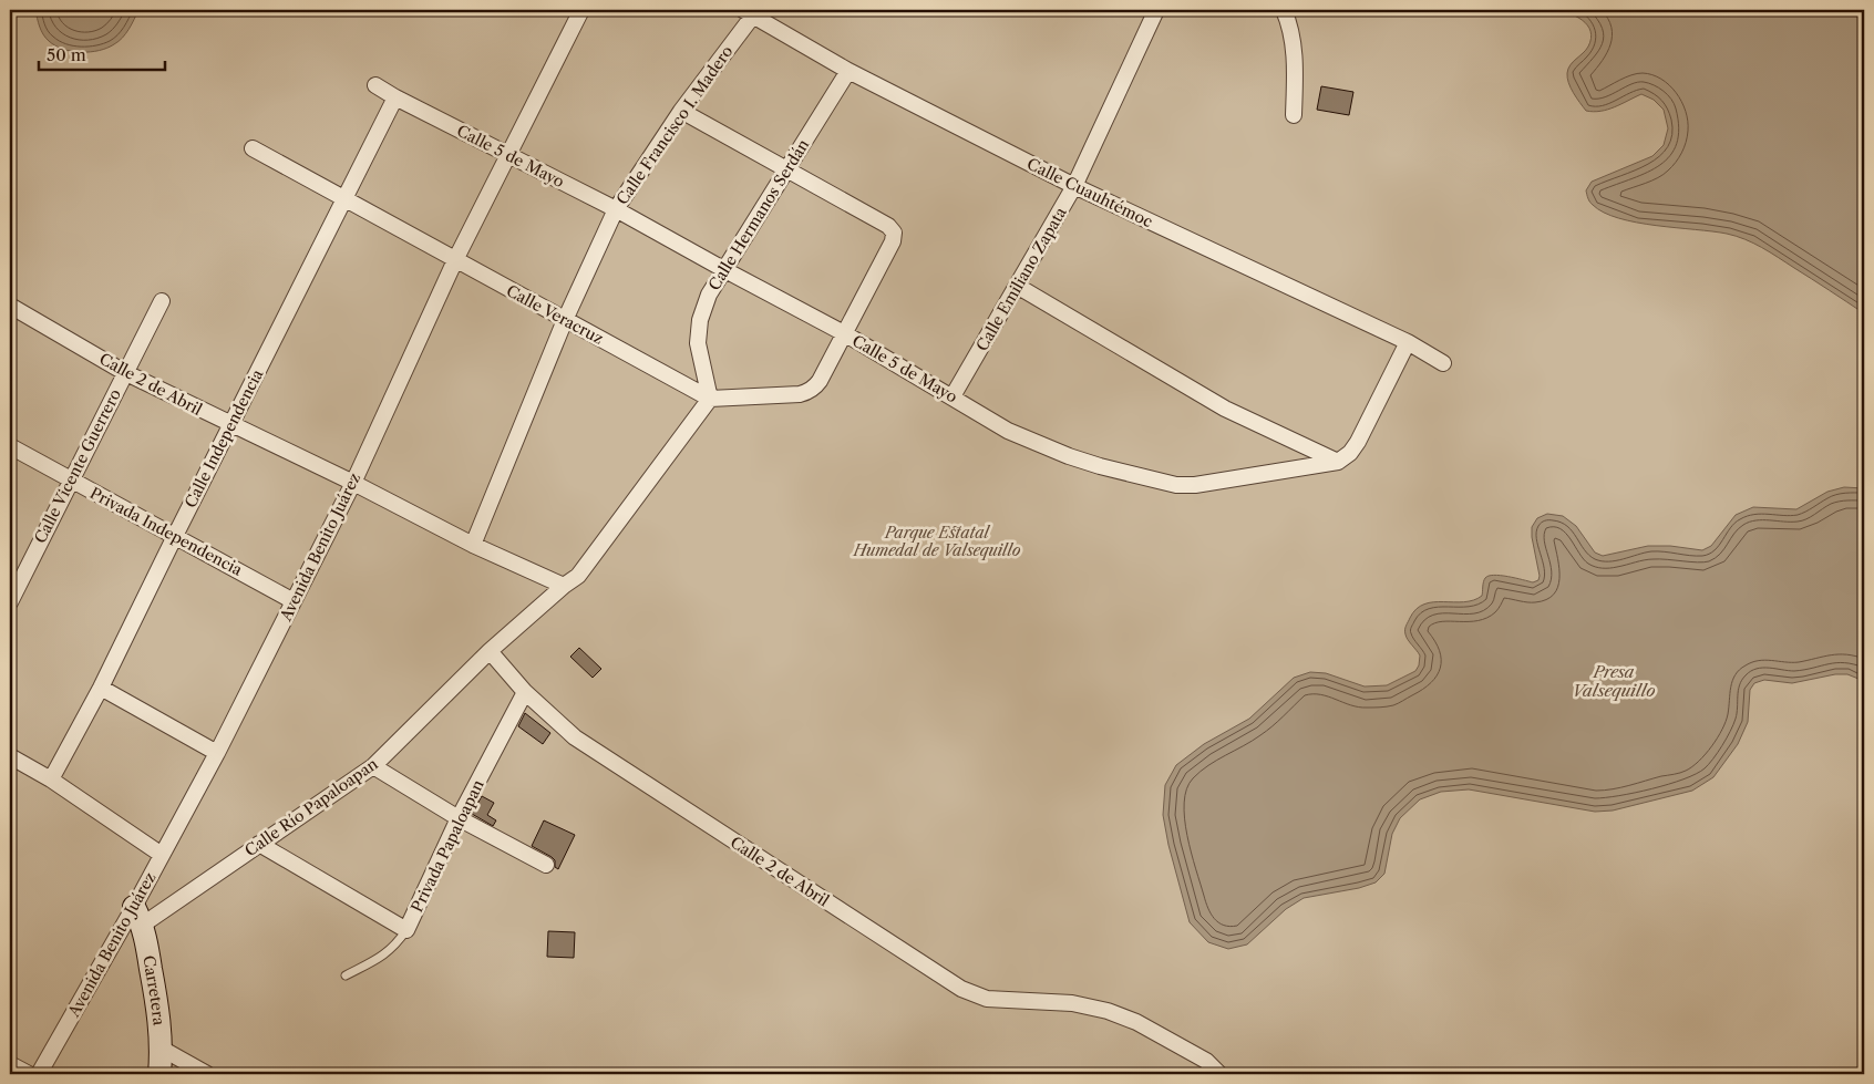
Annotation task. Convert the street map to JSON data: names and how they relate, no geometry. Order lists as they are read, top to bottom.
{
  "streets": {
    "street": [
      "Calle Francisco I. Madero",
      "Calle 5 de Mayo",
      "Calle Cuauhtémoc",
      "Calle Hermanos Serdán",
      "Calle Emiliano Zapata",
      "Calle Veracruz",
      "Calle 2 de Abril",
      "Calle Independencia",
      "Calle Vicente Guerrero",
      "Privada Independencia",
      "Avenida Benito Juárez",
      "Calle Río Papaloapan",
      "Privada Papaloapan",
      "Carretera"
    ]
  },
  "crossings": [
    ["Calle Francisco I. Madero", "Calle 5 de Mayo"],
    ["Calle Francisco I. Madero", "Calle Cuauhtémoc"],
    ["Calle Francisco I. Madero", "Calle Veracruz"],
    ["Calle Francisco I. Madero", "Calle 2 de Abril"],
    ["Calle 5 de Mayo", "Calle Hermanos Serdán"],
    ["Calle 5 de Mayo", "Calle Emiliano Zapata"],
    ["Calle 5 de Mayo", "Calle Independencia"],
    ["Calle 5 de Mayo", "Avenida Benito Juárez"],
    ["Calle Cuauhtémoc", "Calle Hermanos Serdán"],
    ["Calle Cuauhtémoc", "Calle Emiliano Zapata"],
    ["Calle Hermanos Serdán", "Calle Veracruz"],
    ["Calle Hermanos Serdán", "Calle Río Papaloapan"],
    ["Calle Veracruz", "Calle Independencia"],
    ["Calle Veracruz", "Avenida Benito Juárez"],
    ["Calle Veracruz", "Calle Río Papaloapan"],
    ["Calle 2 de Abril", "Calle Independencia"],
    ["Calle 2 de Abril", "Calle Vicente Guerrero"],
    ["Calle 2 de Abril", "Avenida Benito Juárez"],
    ["Calle 2 de Abril", "Calle Río Papaloapan"],
    ["Calle 2 de Abril", "Privada Papaloapan"],
    ["Calle Independencia", "Privada Independencia"],
    ["Calle Vicente Guerrero", "Privada Independencia"],
    ["Privada Independencia", "Avenida Benito Juárez"],
    ["Avenida Benito Juárez", "Calle Río Papaloapan"],
    ["Avenida Benito Juárez", "Carretera"],
    ["Calle Río Papaloapan", "Carretera"]
  ],
  "water": ["Presa Valsequillo"],
  "parks": ["Parque Estatal Humedal de Valsequillo"],
  "scale_bar": "50 m"
}
